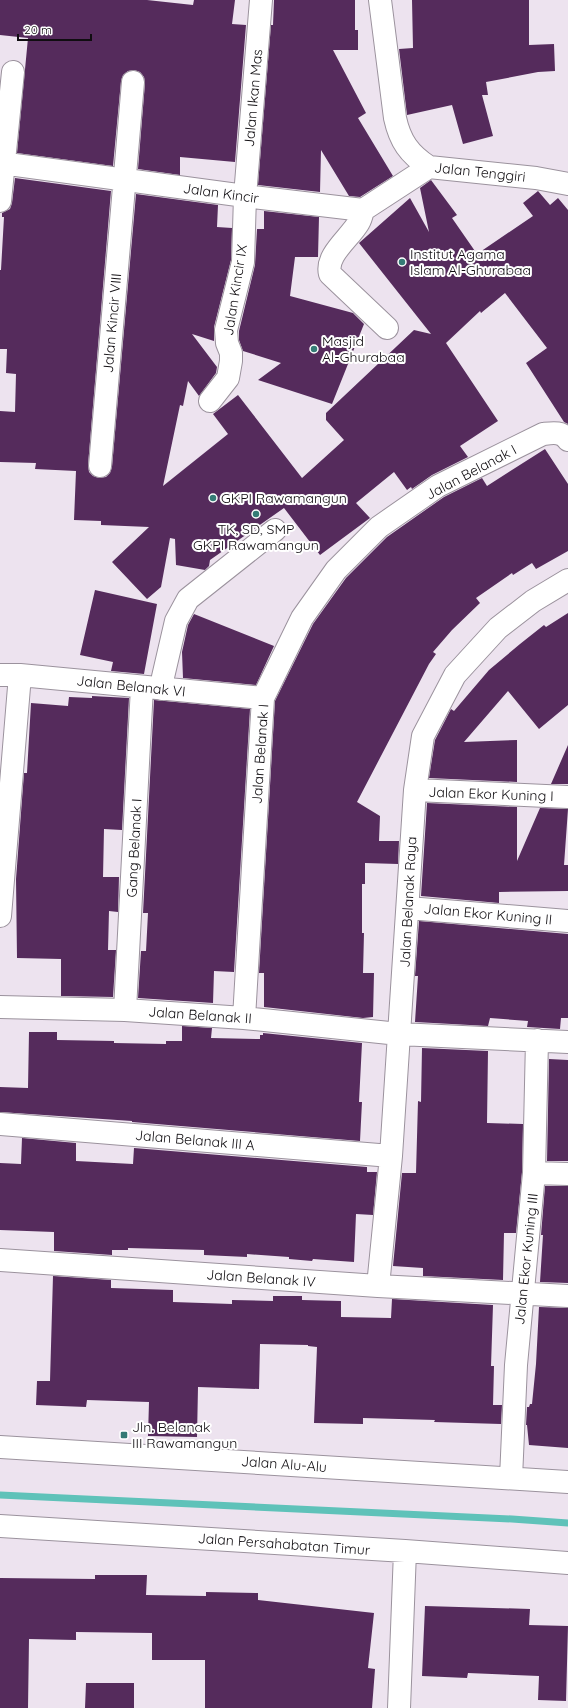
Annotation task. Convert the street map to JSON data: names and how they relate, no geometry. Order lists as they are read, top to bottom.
{
  "streets": {
    "street": [
      "Jalan Ikan Mas",
      "Jalan Tenggiri",
      "Jalan Kincir",
      "Jalan Kincir IX",
      "Jalan Kincir VIII",
      "Jalan Belanak I",
      "Jalan Belanak VI",
      "Jalan Ekor Kuning I",
      "Gang Belanak I",
      "Jalan Belanak Raya",
      "Jalan Ekor Kuning II",
      "Jalan Belanak II",
      "Jalan Belanak III A",
      "Jalan Ekor Kuning III",
      "Jalan Belanak IV",
      "Jalan Alu-Alu",
      "Jalan Persahabatan Timur"
    ]
  },
  "crossings": [
    ["Jalan Ikan Mas", "Jalan Kincir"],
    ["Jalan Ikan Mas", "Jalan Kincir IX"],
    ["Jalan Kincir", "Jalan Kincir IX"],
    ["Jalan Kincir", "Jalan Kincir VIII"],
    ["Jalan Belanak I", "Jalan Belanak VI"],
    ["Jalan Belanak I", "Jalan Belanak II"],
    ["Jalan Belanak VI", "Gang Belanak I"],
    ["Jalan Ekor Kuning I", "Jalan Belanak Raya"],
    ["Gang Belanak I", "Jalan Belanak II"],
    ["Jalan Belanak Raya", "Jalan Ekor Kuning II"],
    ["Jalan Belanak Raya", "Jalan Belanak II"],
    ["Jalan Belanak Raya", "Jalan Belanak III A"],
    ["Jalan Belanak Raya", "Jalan Belanak IV"],
    ["Jalan Ekor Kuning III", "Jalan Belanak IV"],
    ["Jalan Ekor Kuning III", "Jalan Alu-Alu"]
  ],
  "places": {
    "other": [
      "Institut Agama Islam Al-Ghurabaa",
      "Masjid Al-Ghurabaa",
      "GKPI Rawamangun",
      "TK, SD, SMP GKPI Rawamangun"
    ],
    "transit": ["Jln. Belanak III Rawamangun"]
  },
  "scale_bar": "20 m"
}
